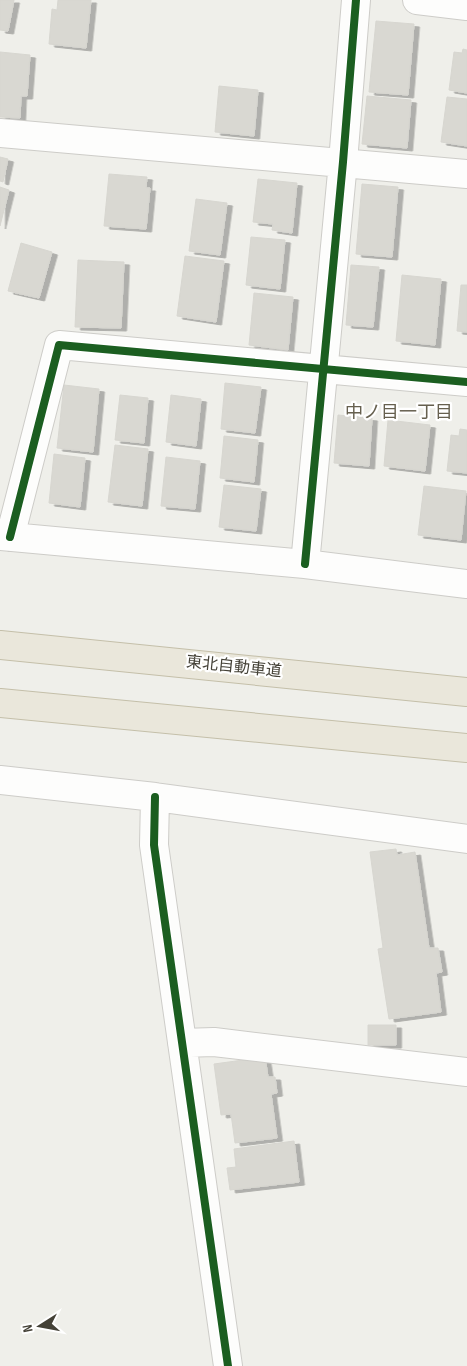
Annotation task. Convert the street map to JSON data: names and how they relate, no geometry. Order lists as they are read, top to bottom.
{
  "streets": {
    "highway": ["東北自動車道"]
  },
  "districts": ["中ノ目一丁目"],
  "north": "left"
}
